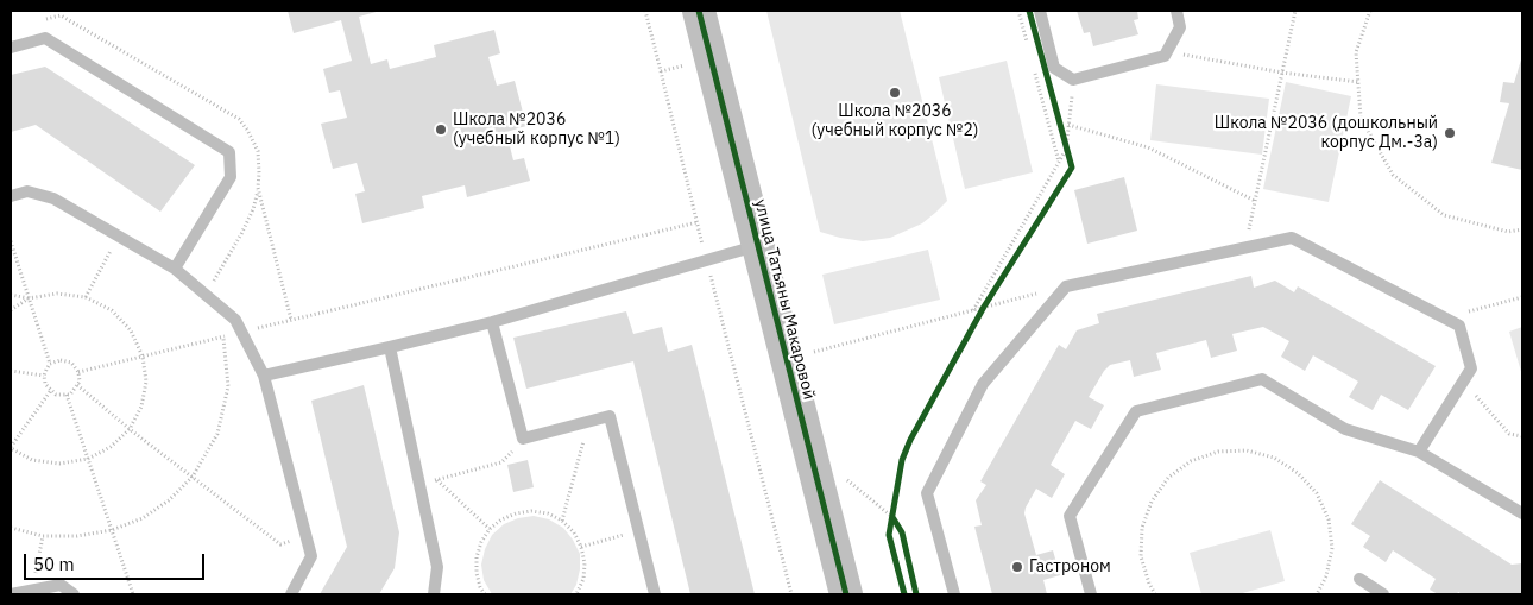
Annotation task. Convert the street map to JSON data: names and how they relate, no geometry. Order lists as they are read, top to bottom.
{
  "streets": {
    "street": ["улица Татьяны Макаровой"]
  },
  "places": [
    "Школа №2036 (учебный корпус №2)",
    "Школа №2036 (учебный корпус №1)",
    "Школа №2036 (дошкольный корпус Дм.-3а)",
    "Гастроном"
  ],
  "scale_bar": "50 m"
}
